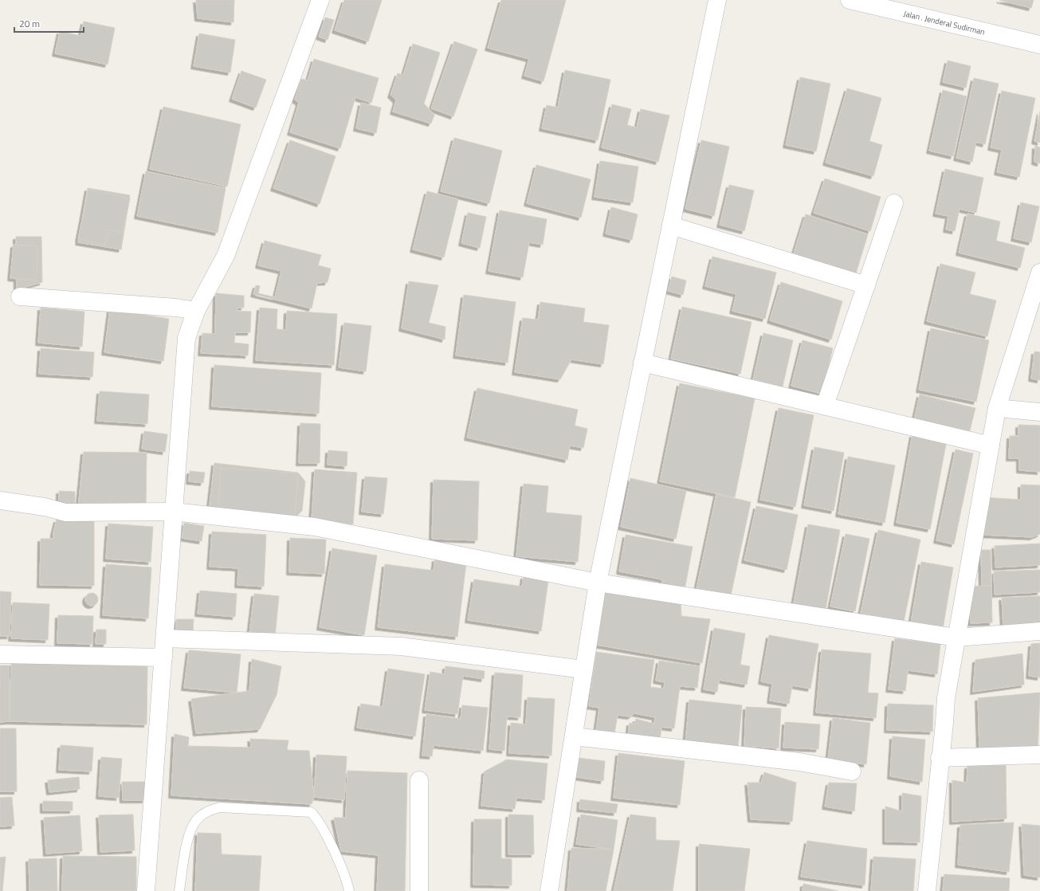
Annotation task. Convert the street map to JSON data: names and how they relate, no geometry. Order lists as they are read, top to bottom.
{
  "streets": {
    "street": ["Jalan . Jenderal Sudirman"]
  },
  "scale_bar": "20 m"
}
